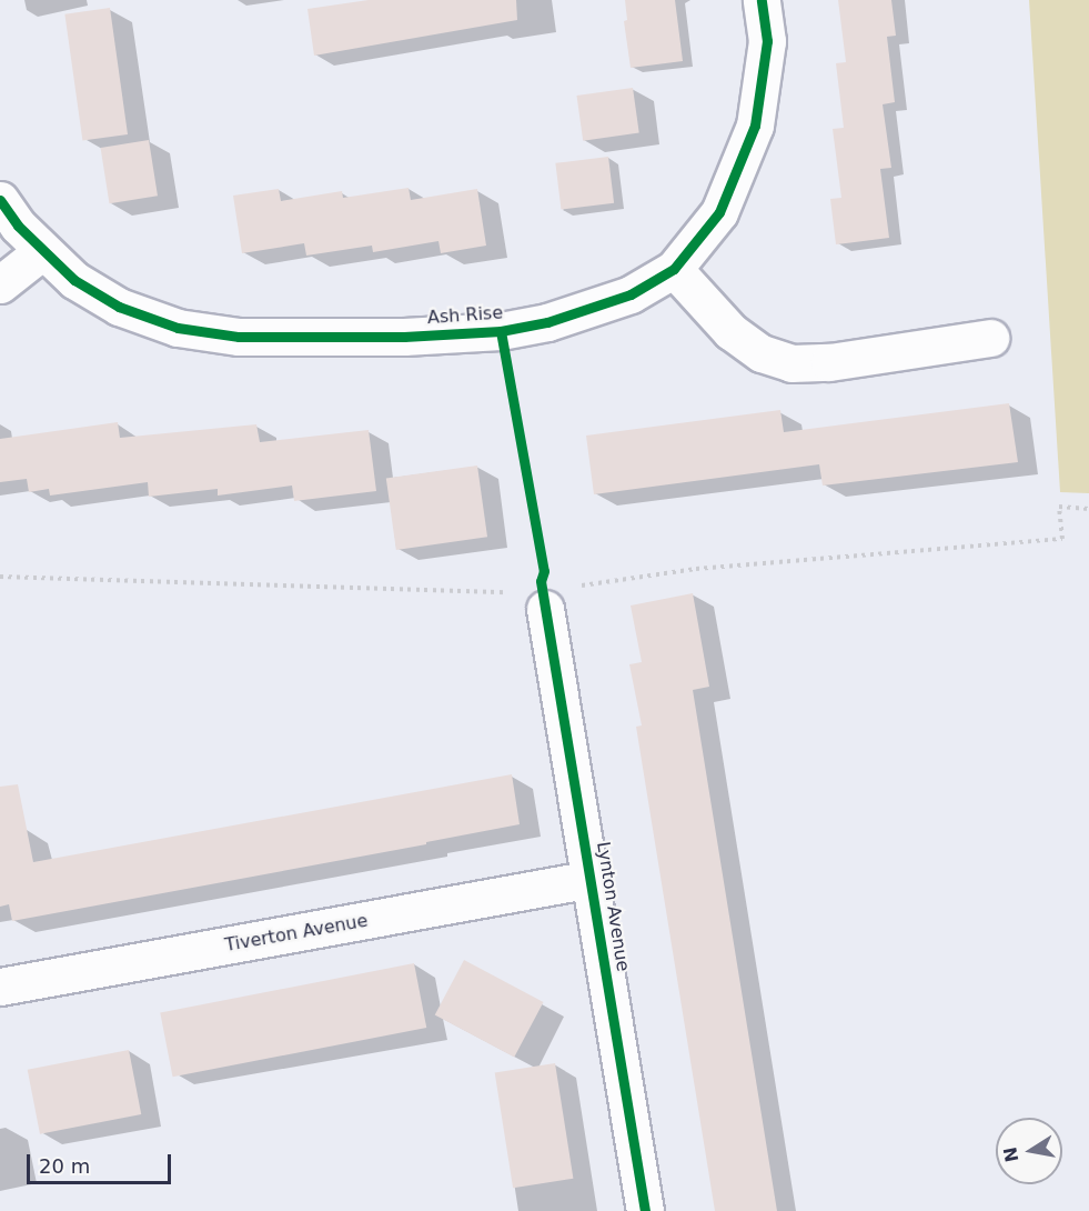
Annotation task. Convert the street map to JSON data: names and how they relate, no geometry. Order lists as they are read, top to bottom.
{
  "streets": {
    "street": ["Ash Rise", "Lynton Avenue", "Tiverton Avenue"]
  },
  "crossings": [
    ["Lynton Avenue", "Tiverton Avenue"]
  ],
  "scale_bar": "20 m",
  "north": "left"
}
